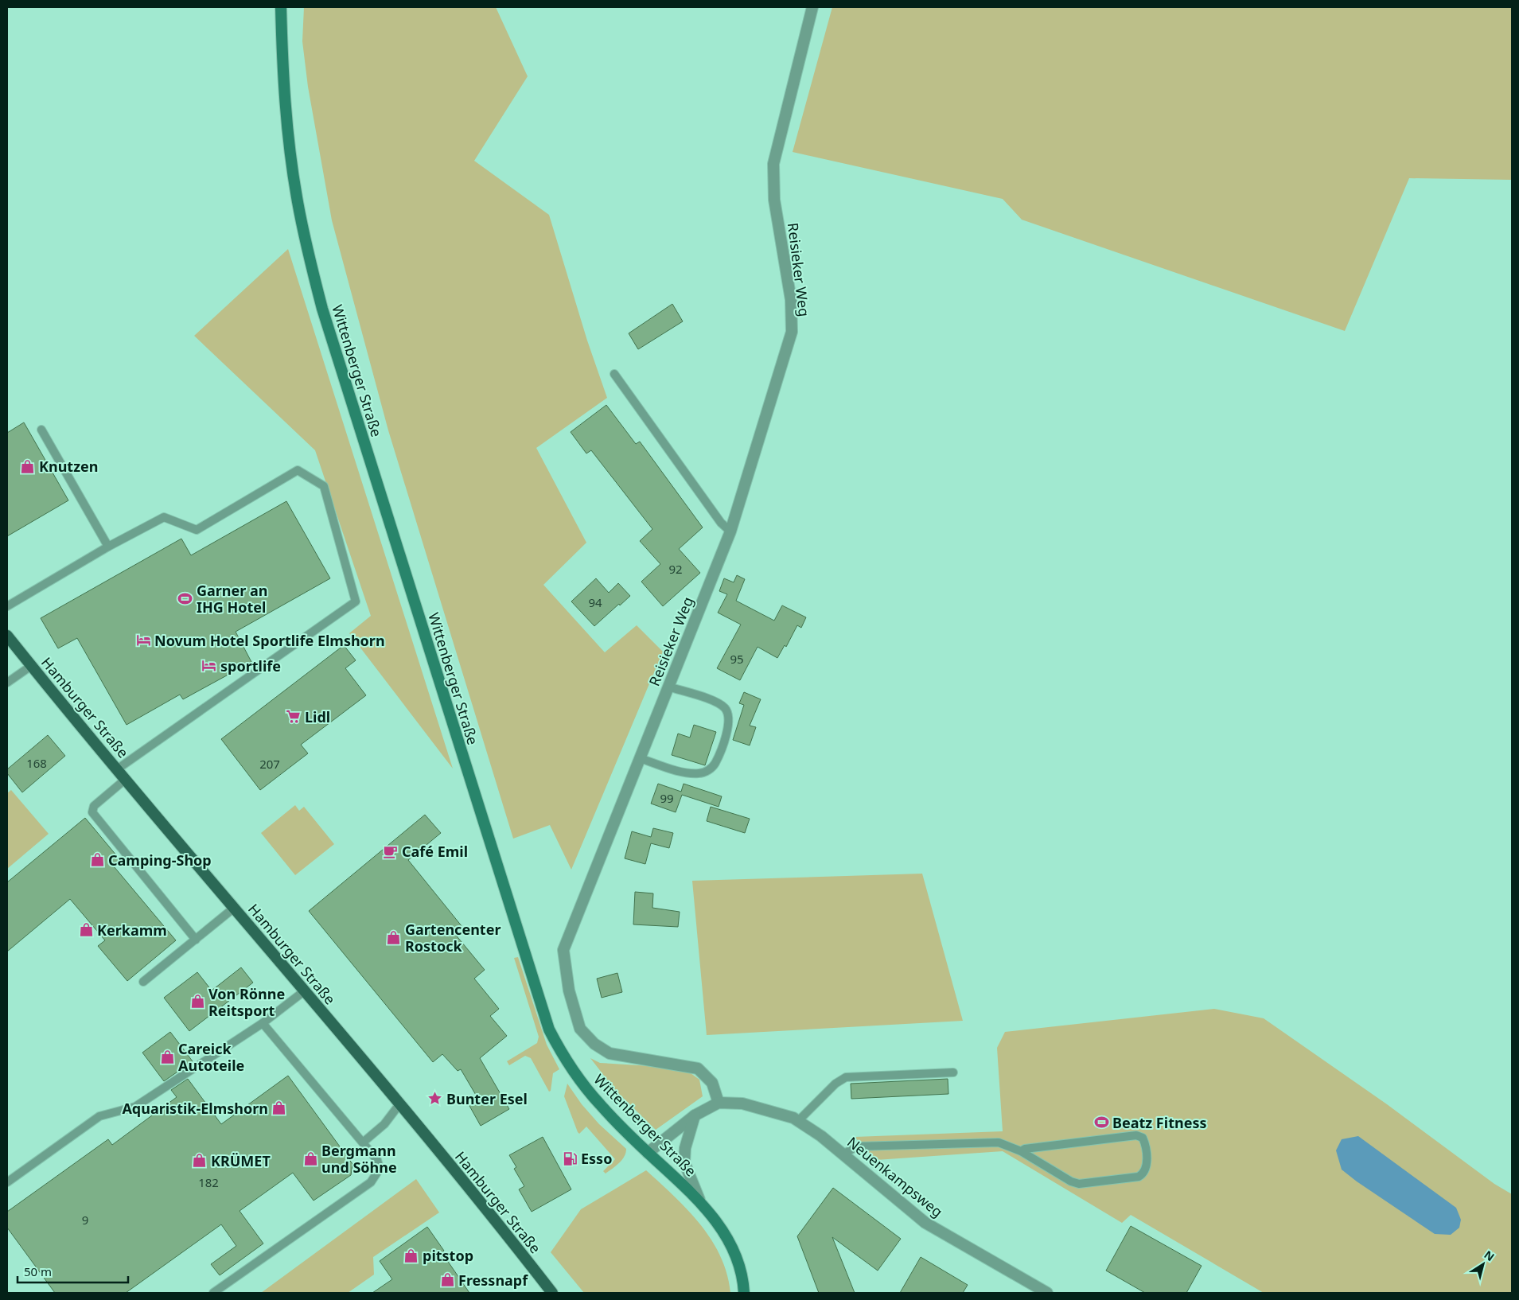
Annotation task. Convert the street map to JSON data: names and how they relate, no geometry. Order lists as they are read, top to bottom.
{
  "streets": {
    "main road": ["Wittenberger Straße", "Hamburger Straße"],
    "street": ["Reisieker Weg", "Neuenkampsweg"]
  },
  "crossings": [
    ["Reisieker Weg", "Neuenkampsweg"]
  ],
  "places": {
    "shop": [
      "Knutzen",
      "Camping-Shop",
      "Kerkamm",
      "Gartencenter Rostock",
      "Von Rönne Reitsport",
      "Careick Autoteile",
      "Aquaristik-Elmshorn",
      "Bergmann und Söhne",
      "KRÜMET",
      "pitstop",
      "Fressnapf"
    ],
    "sports": ["Garner an IHG Hotel", "Beatz Fitness"],
    "hotel": ["Novum Hotel Sportlife Elmshorn", "sportlife"],
    "supermarket": ["Lidl"],
    "cafe": ["Café Emil"],
    "place": ["Bunter Esel"],
    "fuel station": ["Esso"]
  },
  "house_numbers": [
    "92",
    "94",
    "95",
    "168",
    "207",
    "99",
    "182",
    "9"
  ],
  "scale_bar": "50 m",
  "north": "top right"
}
